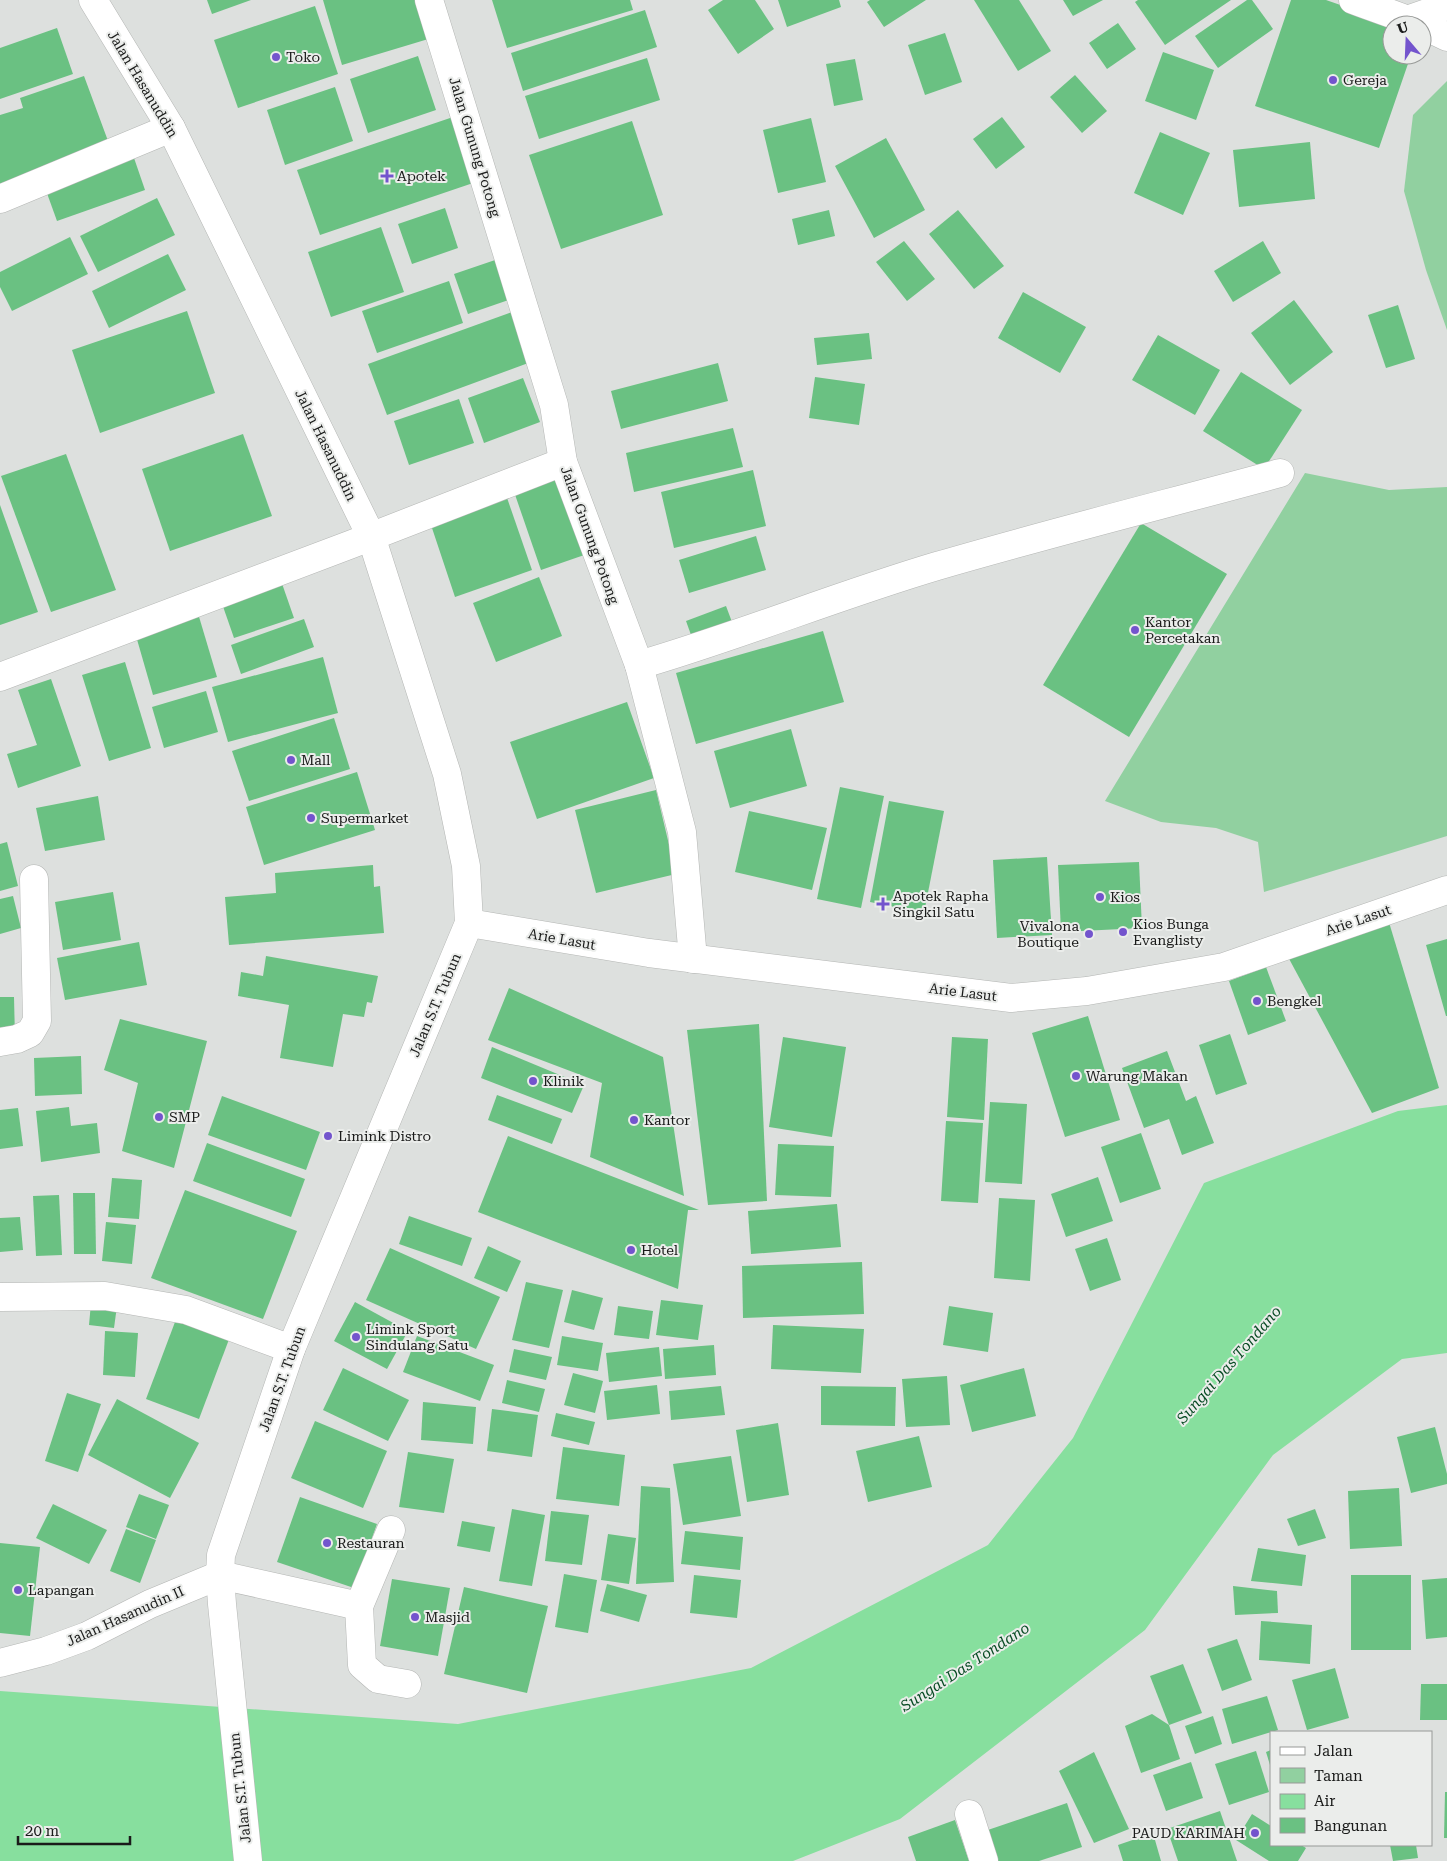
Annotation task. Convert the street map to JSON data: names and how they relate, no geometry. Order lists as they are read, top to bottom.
{
  "streets": {
    "main road": [
      "Jalan Hasanuddin",
      "Jalan Gunung Potong",
      "Arie Lasut",
      "Jalan S.T. Tubun",
      "Jalan Hasanudin II"
    ]
  },
  "crossings": [
    ["Jalan Hasanuddin", "Arie Lasut"],
    ["Jalan Hasanuddin", "Jalan S.T. Tubun"],
    ["Jalan Gunung Potong", "Arie Lasut"],
    ["Arie Lasut", "Jalan S.T. Tubun"],
    ["Jalan S.T. Tubun", "Jalan Hasanudin II"]
  ],
  "water": ["Sungai Das Tondano"],
  "places": {
    "other": [
      "Toko",
      "Gereja",
      "Kantor Percetakan",
      "Mall",
      "Supermarket",
      "Kios",
      "Kios Bunga Evanglisty",
      "Vivalona Boutique",
      "Bengkel",
      "Warung Makan",
      "Klinik",
      "SMP",
      "Kantor",
      "Limink Distro",
      "Hotel",
      "Limink Sport Sindulang Satu",
      "Restauran",
      "Lapangan",
      "Masjid",
      "PAUD KARIMAH"
    ],
    "health": ["Apotek", "Apotek Rapha Singkil Satu"]
  },
  "legend": [
    "Jalan",
    "Taman",
    "Air",
    "Bangunan"
  ],
  "scale_bar": "20 m",
  "north": "top"
}
